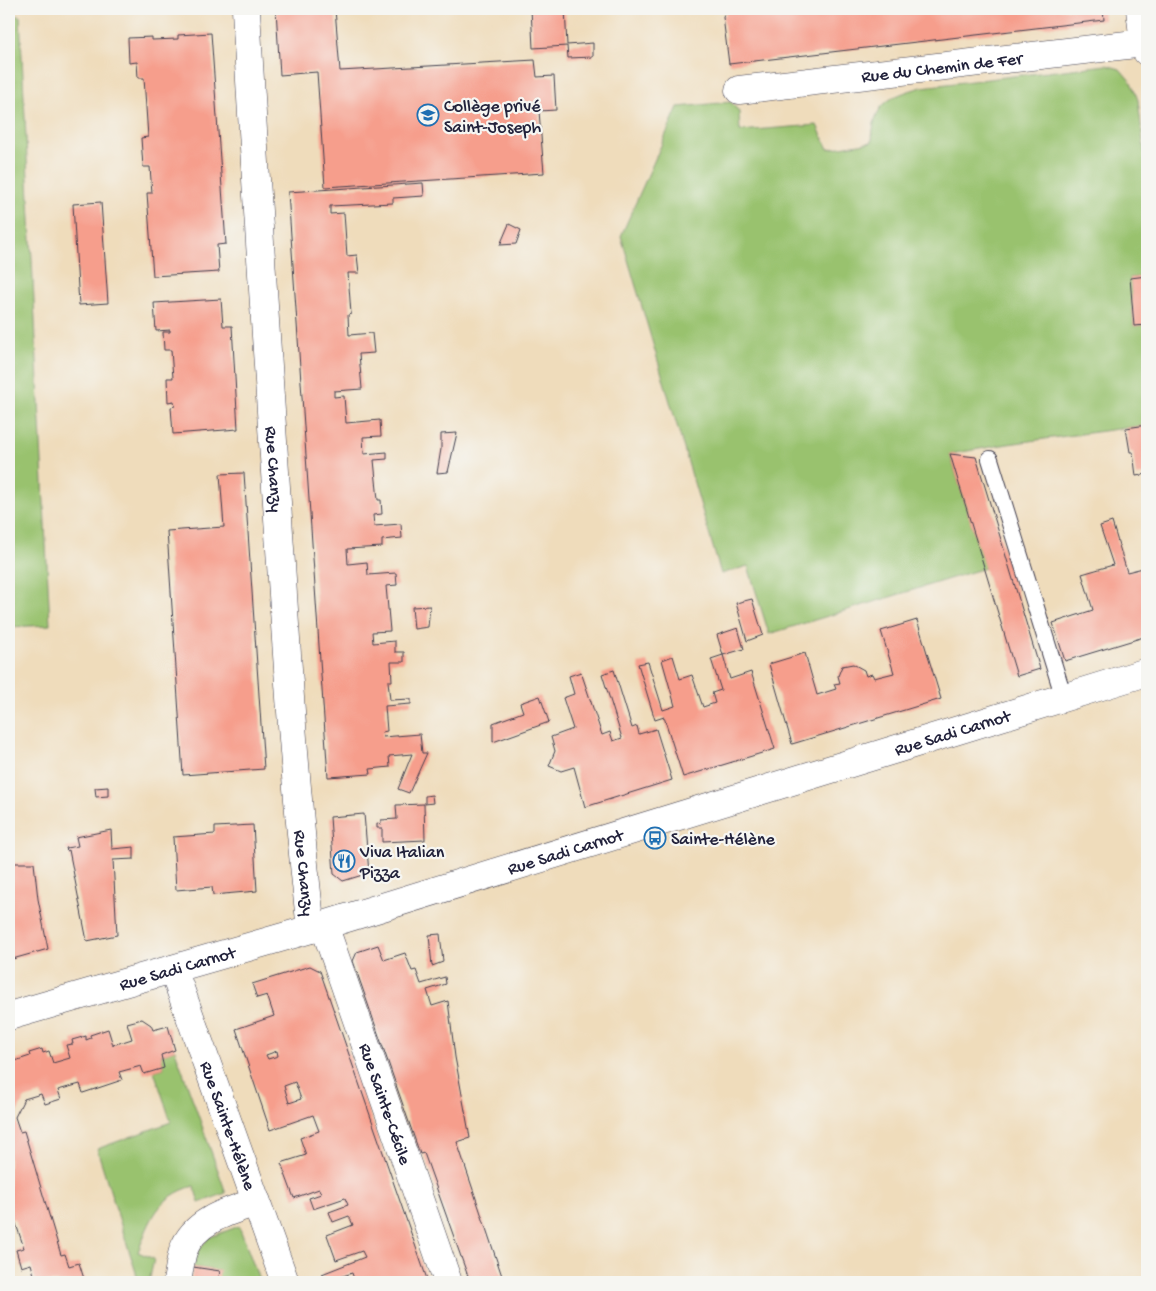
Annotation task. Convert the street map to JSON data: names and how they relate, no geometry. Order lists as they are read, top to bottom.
{
  "streets": {
    "street": [
      "Rue du Chemin de Fer",
      "Rue Chanzy",
      "Rue Sadi Carnot",
      "Rue Sainte-Cécile",
      "Rue Sainte-Hélène"
    ]
  },
  "crossings": [
    ["Rue Chanzy", "Rue Sadi Carnot"],
    ["Rue Chanzy", "Rue Sainte-Cécile"],
    ["Rue Sadi Carnot", "Rue Sainte-Cécile"],
    ["Rue Sadi Carnot", "Rue Sainte-Hélène"]
  ],
  "places": {
    "school or university": ["Collège privé Saint-Joseph"],
    "bus stop": ["Sainte-Hélène"],
    "restaurant": ["Viva Italian Pizza"]
  }
}
